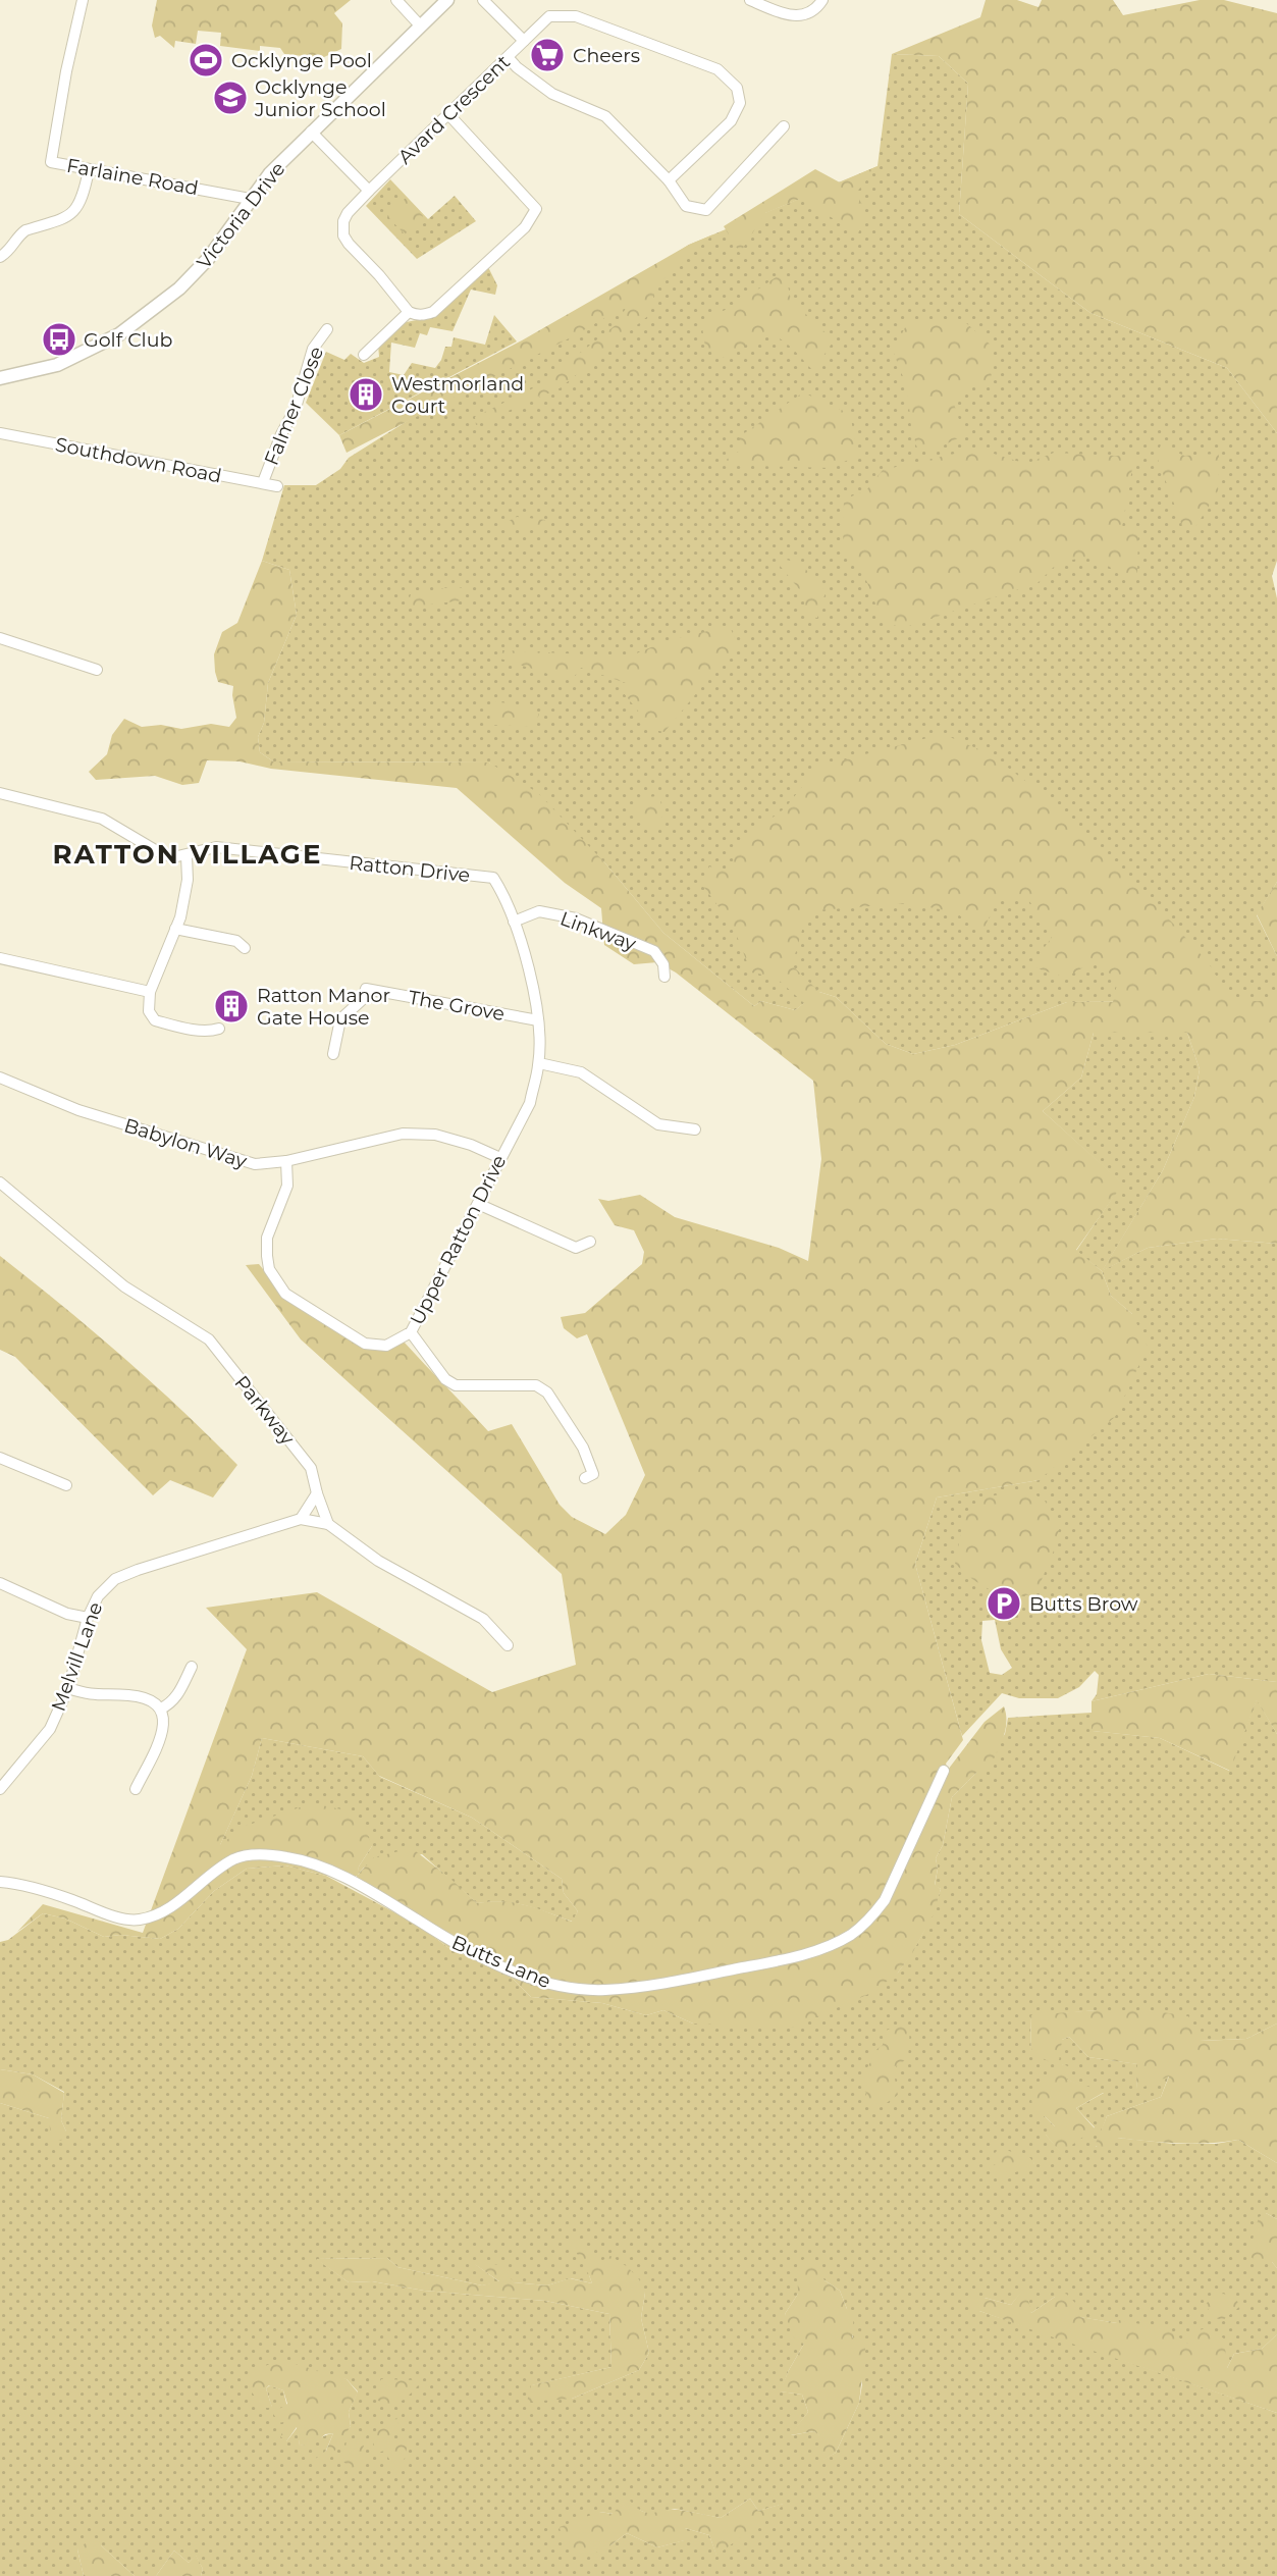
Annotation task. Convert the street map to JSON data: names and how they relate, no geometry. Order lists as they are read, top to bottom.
{
  "streets": {
    "street": [
      "Avard Crescent",
      "Farlaine Road",
      "Victoria Drive",
      "Falmer Close",
      "Southdown Road",
      "Ratton Drive",
      "Linkway",
      "The Grove",
      "Babylon Way",
      "Upper Ratton Drive",
      "Parkway",
      "Melvill Lane",
      "Butts Lane"
    ]
  },
  "crossings": [
    ["Farlaine Road", "Victoria Drive"],
    ["Falmer Close", "Southdown Road"],
    ["Ratton Drive", "Upper Ratton Drive"],
    ["Linkway", "Upper Ratton Drive"],
    ["The Grove", "Upper Ratton Drive"],
    ["Babylon Way", "Upper Ratton Drive"]
  ],
  "districts": ["RATTON VILLAGE"],
  "places": {
    "supermarket": ["Cheers"],
    "sports": ["Ocklynge Pool"],
    "school or university": ["Ocklynge Junior School"],
    "bus stop": ["Golf Club"],
    "building": ["Westmorland Court", "Ratton Manor Gate House"],
    "parking": ["Butts Brow"]
  }
}
